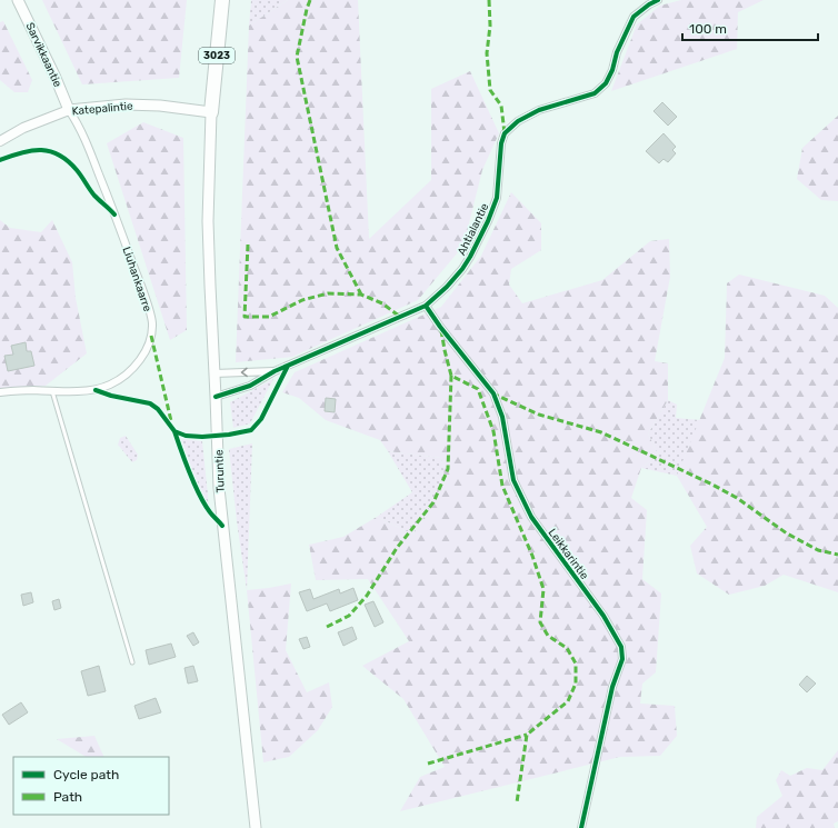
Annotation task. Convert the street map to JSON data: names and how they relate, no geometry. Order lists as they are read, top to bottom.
{
  "streets": {
    "highway": ["3023"],
    "main road": ["Sarvikkaantie", "Katepalintie", "Turuntie"],
    "street": ["Ahtialantie", "Liuhankaarre", "Leikkarintie"]
  },
  "crossings": [
    ["Sarvikkaantie", "Katepalintie"],
    ["Sarvikkaantie", "Liuhankaarre"],
    ["3023", "Katepalintie"],
    ["3023", "Turuntie"],
    ["Katepalintie", "Liuhankaarre"],
    ["Katepalintie", "Turuntie"],
    ["Ahtialantie", "Turuntie"],
    ["Ahtialantie", "Leikkarintie"]
  ],
  "legend": ["Cycle path", "Path"],
  "scale_bar": "100 m"
}
